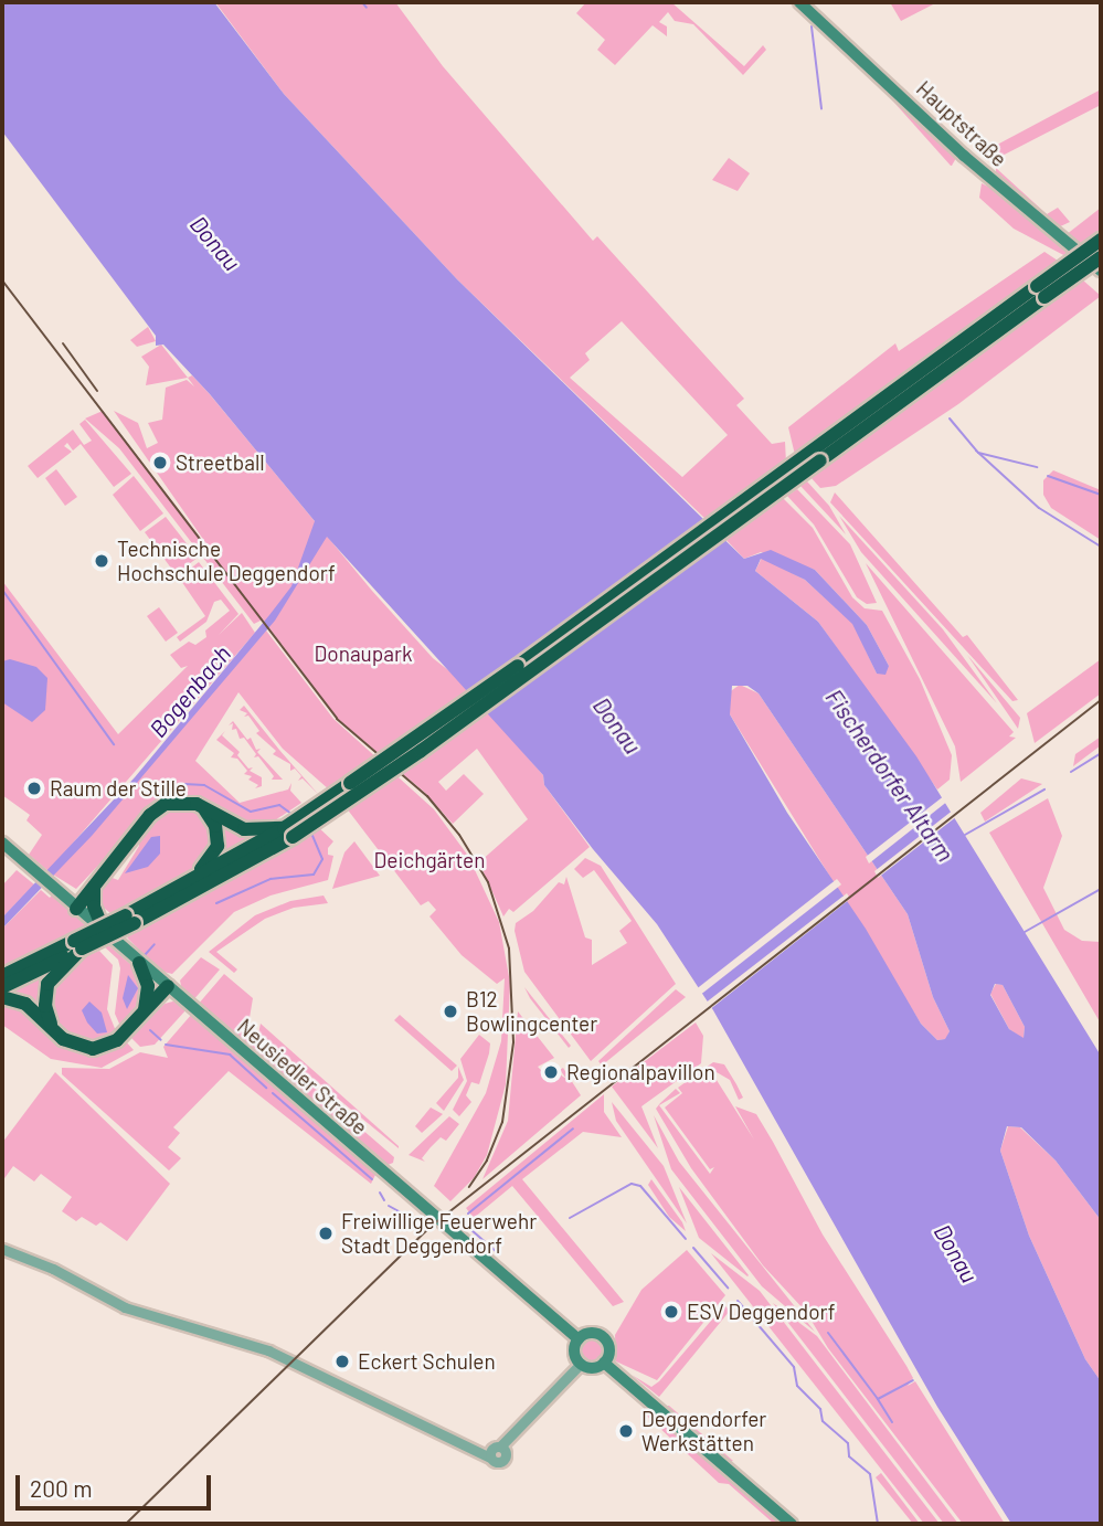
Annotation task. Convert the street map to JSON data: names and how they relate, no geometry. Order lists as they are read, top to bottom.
{
  "streets": {
    "main road": ["Hauptstraße", "Neusiedler Straße"]
  },
  "water": ["Donau", "Bogenbach", "Fischerdorfer Altarm"],
  "parks": ["Donaupark", "Deichgärten"],
  "places": [
    "Streetball",
    "Technische Hochschule Deggendorf",
    "Raum der Stille",
    "B12 Bowlingcenter",
    "Regionalpavillon",
    "Freiwillige Feuerwehr Stadt Deggendorf",
    "ESV Deggendorf",
    "Eckert Schulen",
    "Deggendorfer Werkstätten"
  ],
  "scale_bar": "200 m"
}
